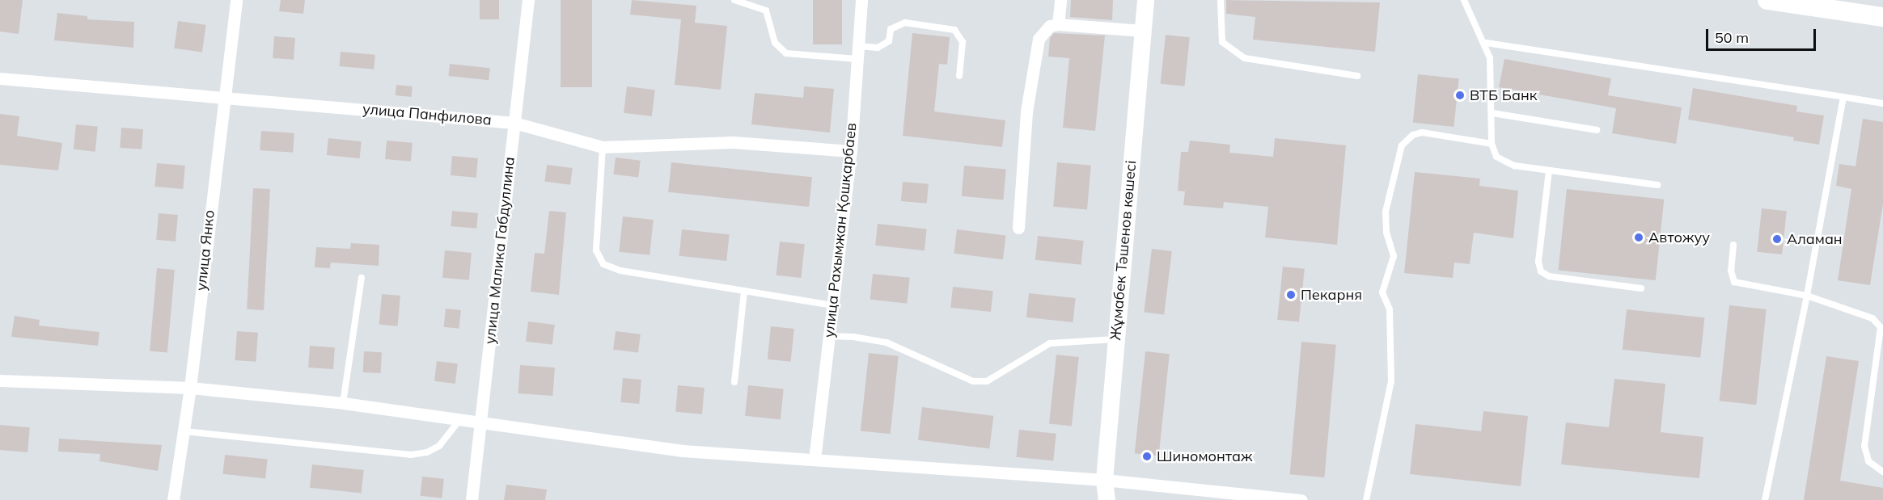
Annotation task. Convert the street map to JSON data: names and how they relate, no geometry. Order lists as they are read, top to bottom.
{
  "streets": {
    "main road": ["Жұмабек Тәшенов көшесі"],
    "street": [
      "улица Панфилова",
      "улица Рахымжан Қошқарбаев",
      "улица Янко",
      "улица Малика Габдуллина"
    ]
  },
  "crossings": [
    ["улица Панфилова", "улица Рахымжан Қошқарбаев"],
    ["улица Панфилова", "улица Янко"],
    ["улица Панфилова", "улица Малика Габдуллина"]
  ],
  "places": [
    "ВТБ Банк",
    "Автожуу",
    "Аламан",
    "Пекарня",
    "Шиномонтаж"
  ],
  "scale_bar": "50 m"
}
